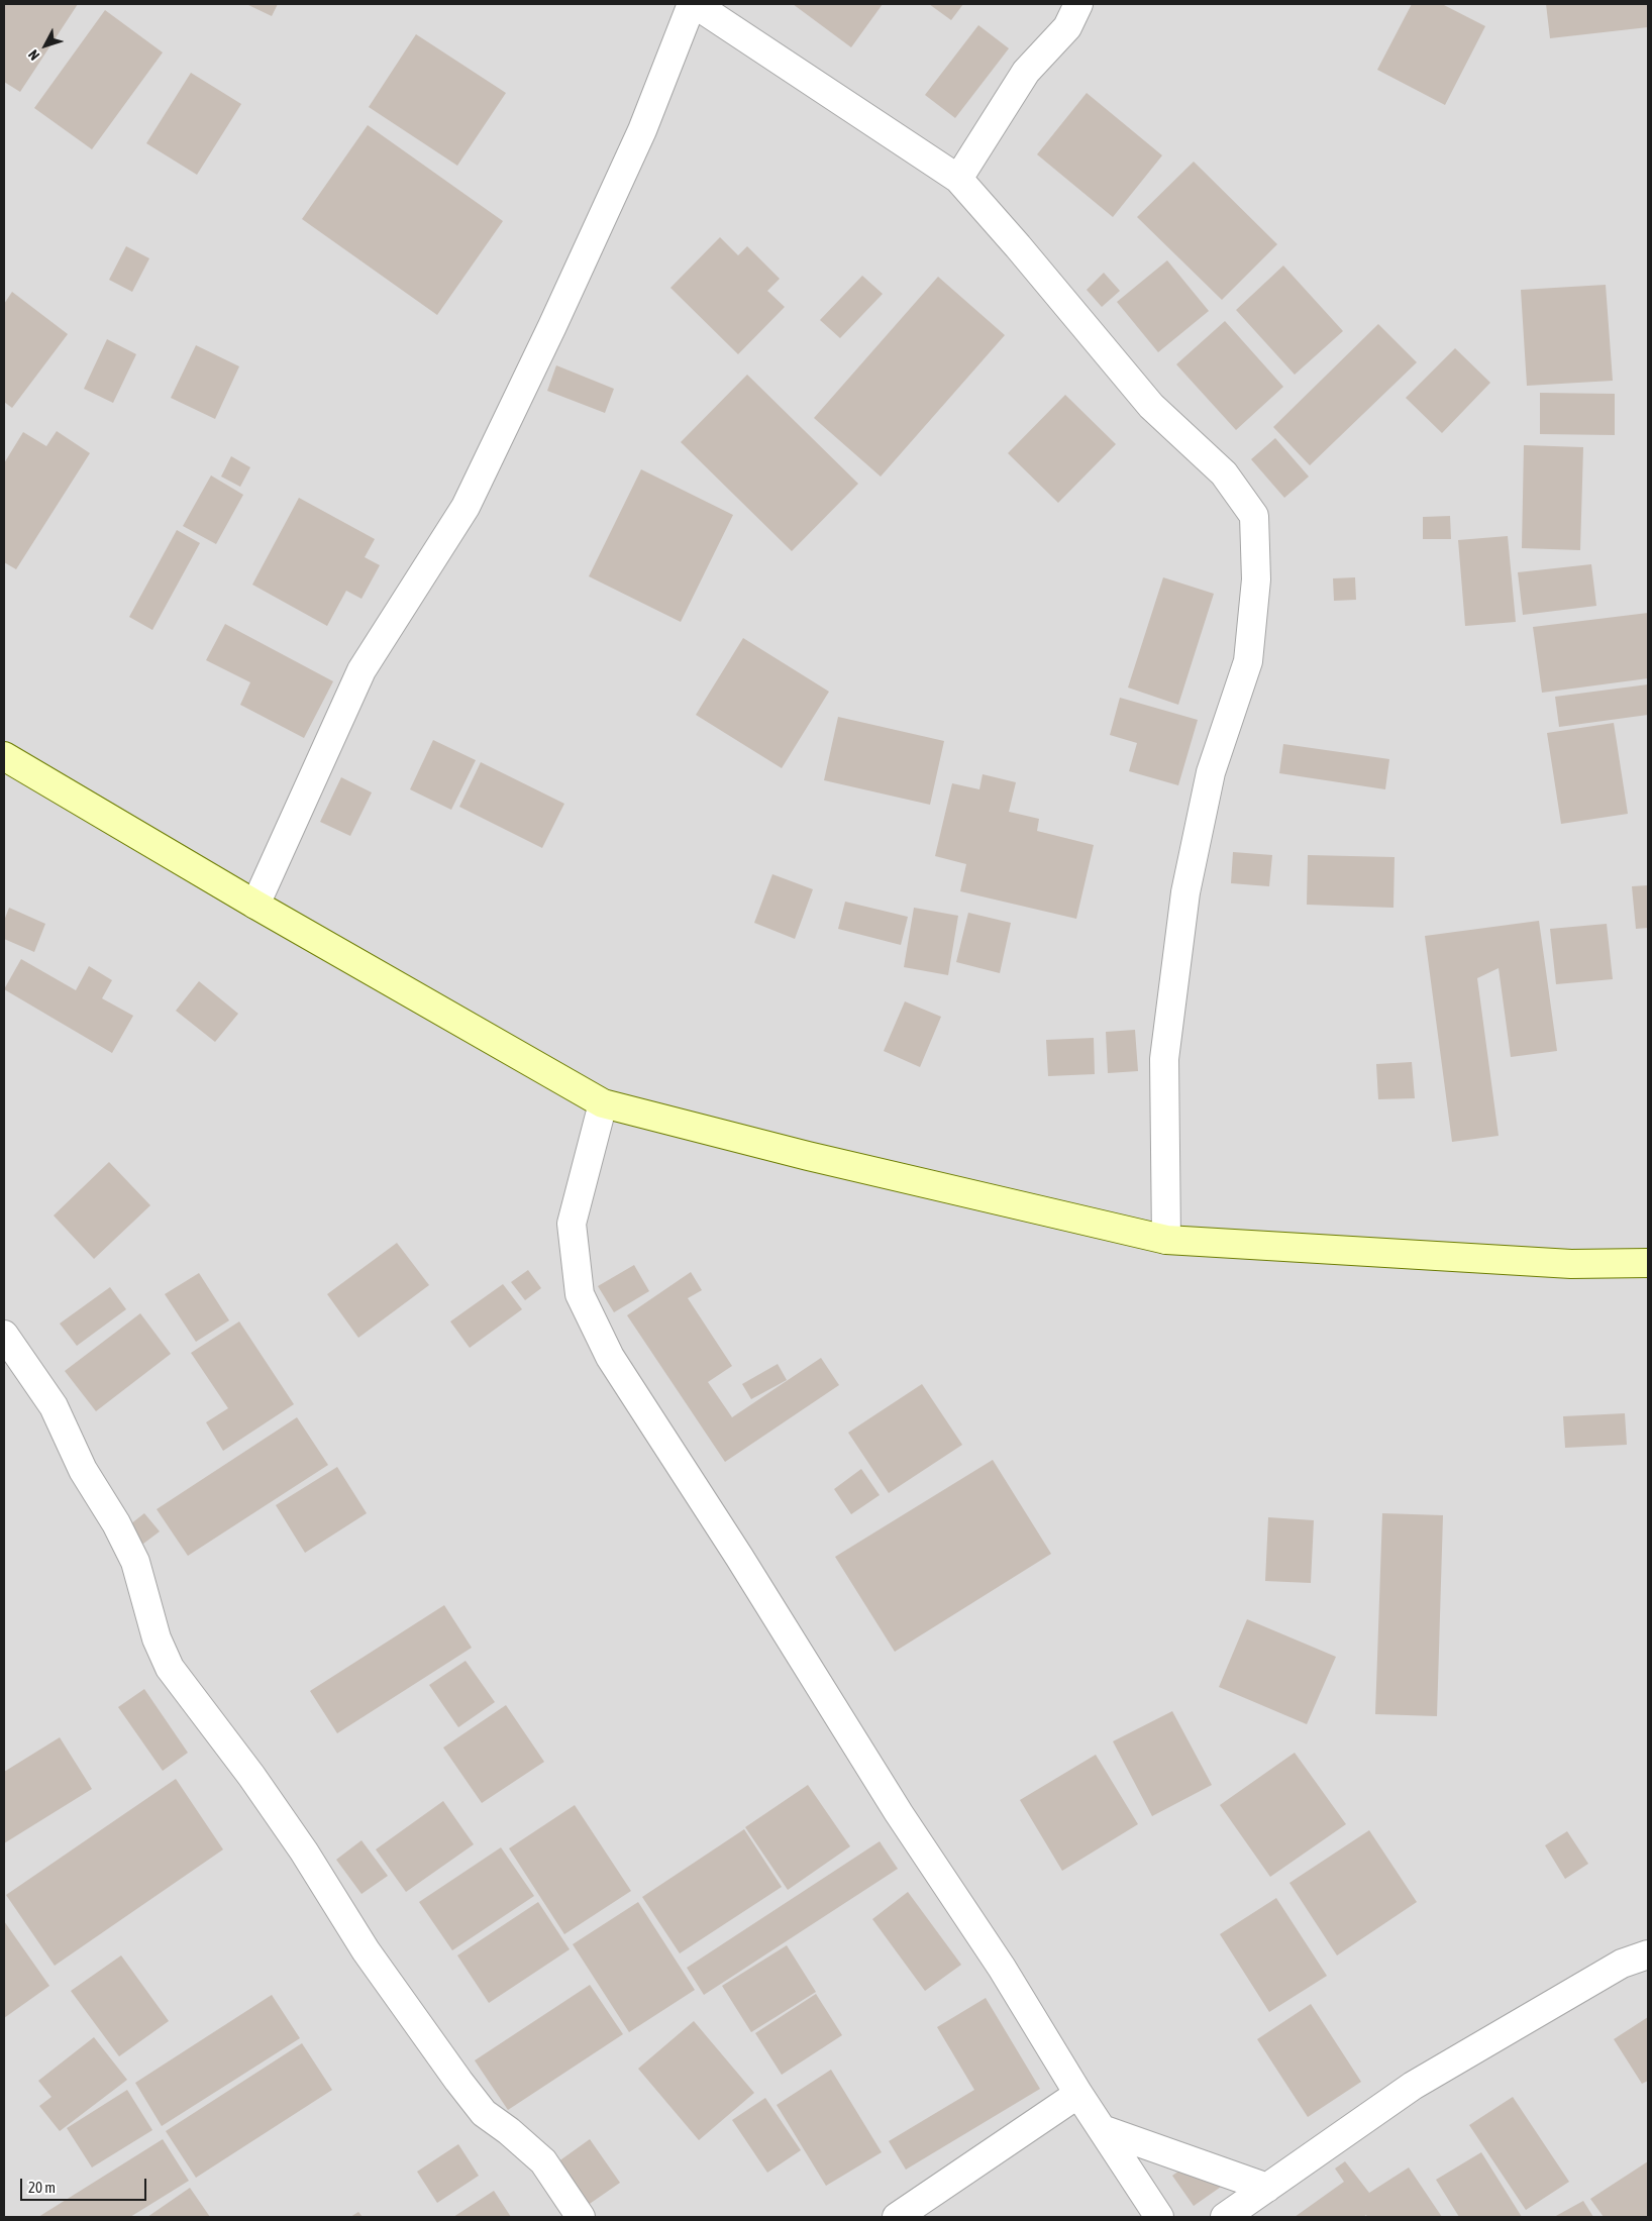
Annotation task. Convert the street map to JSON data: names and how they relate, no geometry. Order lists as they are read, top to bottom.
{
  "scale_bar": "20 m",
  "north": "bottom left"
}
